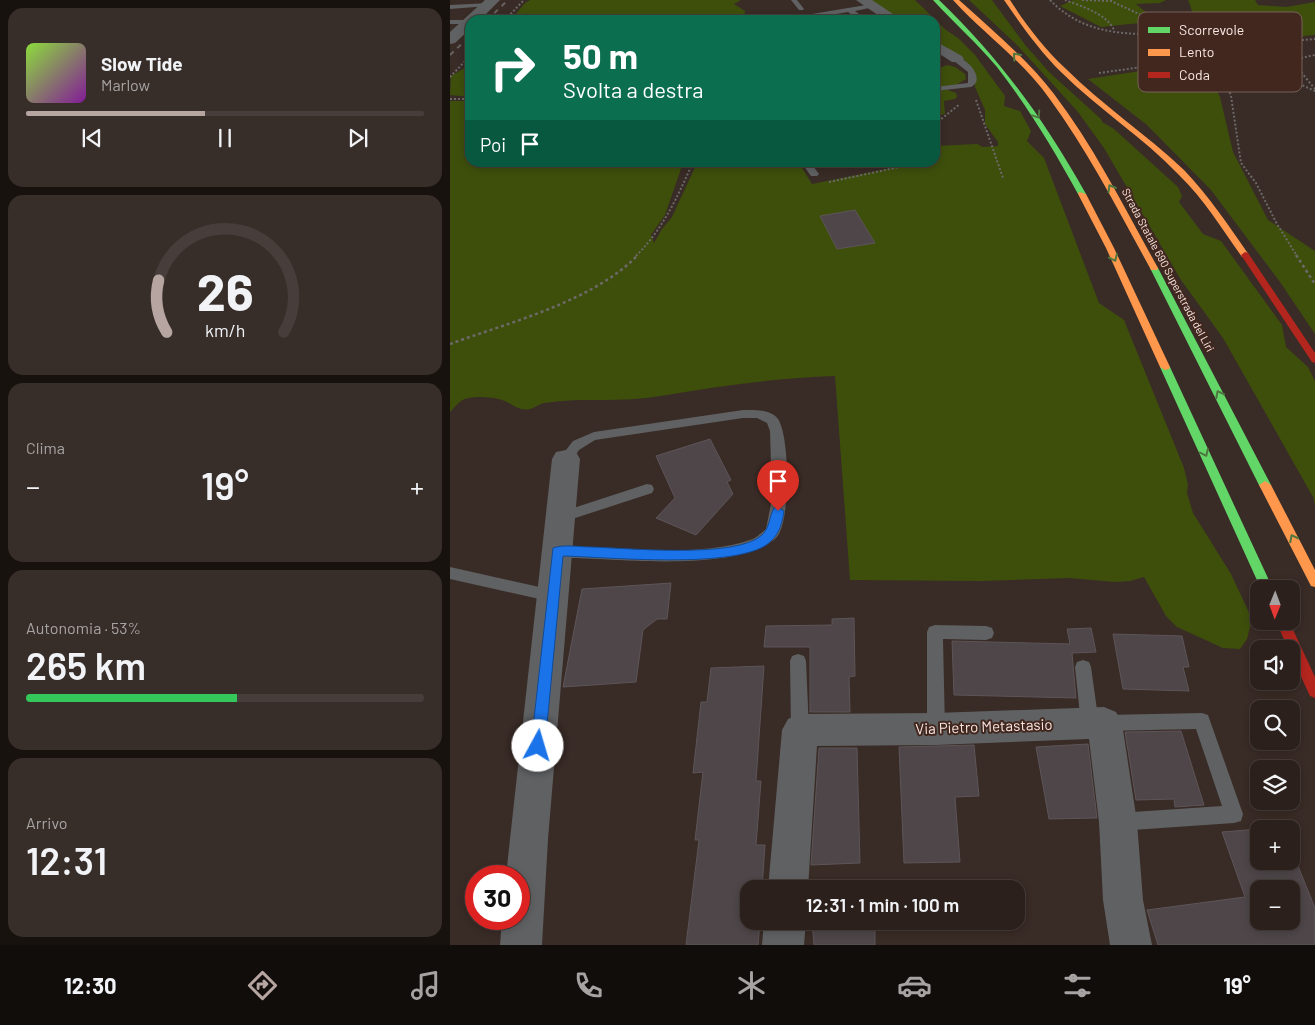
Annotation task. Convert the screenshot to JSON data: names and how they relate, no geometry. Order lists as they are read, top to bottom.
{
  "streets": {
    "main road": ["Strada Statale 690 Superstrada del Liri"],
    "street": ["Via Pietro Metastasio"]
  },
  "legend": ["Scorrevole", "Lento", "Coda"],
  "north": "bottom",
  "page": {
    "turn": ["50 m", "Svolta a destra"],
    "song": ["Slow Tide", "Marlow"],
    "then": "Poi",
    "tile": [
      "Clima",
      ["Autonomia · 53%", "265 km"],
      ["Arrivo", "12:31"]
    ],
    "heat": ["−", "19°", "+"],
    "map_buttons": ["+", "−"],
    "limit": "30",
    "trip": "12:31 · 1 min · 100 m",
    "tabs": ["12:30", "19°"],
    "gauge": ["26", "km/h"]
  }
}
